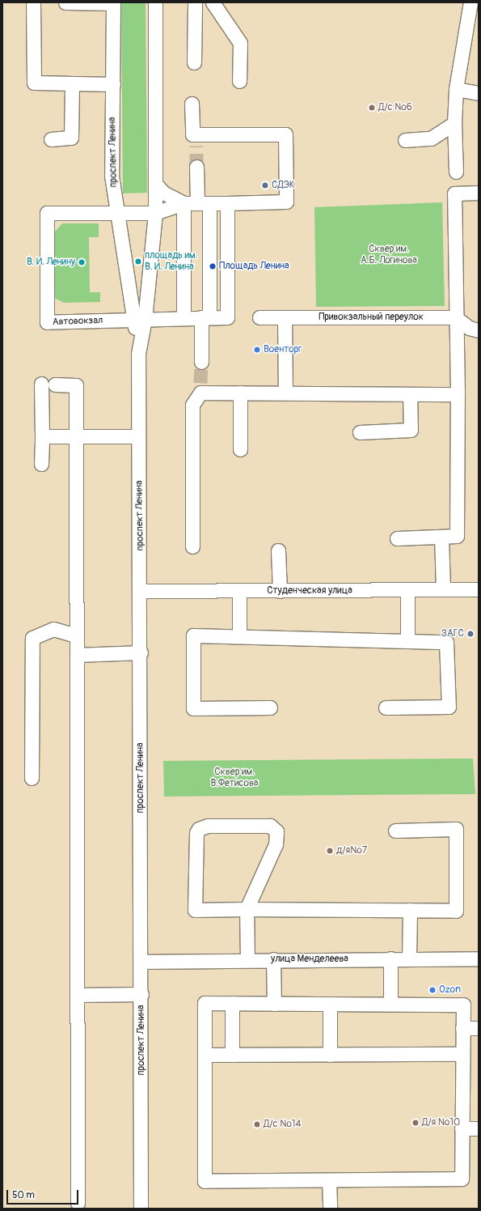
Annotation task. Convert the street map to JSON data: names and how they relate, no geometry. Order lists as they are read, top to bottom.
{
  "streets": {
    "street": [
      "проспект Ленина",
      "Привокзальный переулок",
      "Автовокзал",
      "Студенческая улица",
      "улица Менделеева"
    ]
  },
  "crossings": [
    ["проспект Ленина", "Автовокзал"],
    ["проспект Ленина", "Студенческая улица"],
    ["проспект Ленина", "улица Менделеева"]
  ],
  "parks": ["Сквер им. А.Б. Логинова", "Сквер им. В.Фетисова"],
  "places": [
    "Д/с №6",
    "СДЭК",
    "площадь им. В. И. Ленина",
    "В. И. Ленину",
    "Площадь Ленина",
    "Военторг",
    "ЗАГС",
    "д/я№7",
    "Ozon",
    "Д/я №10",
    "Д/с №14"
  ],
  "scale_bar": "50 m"
}
